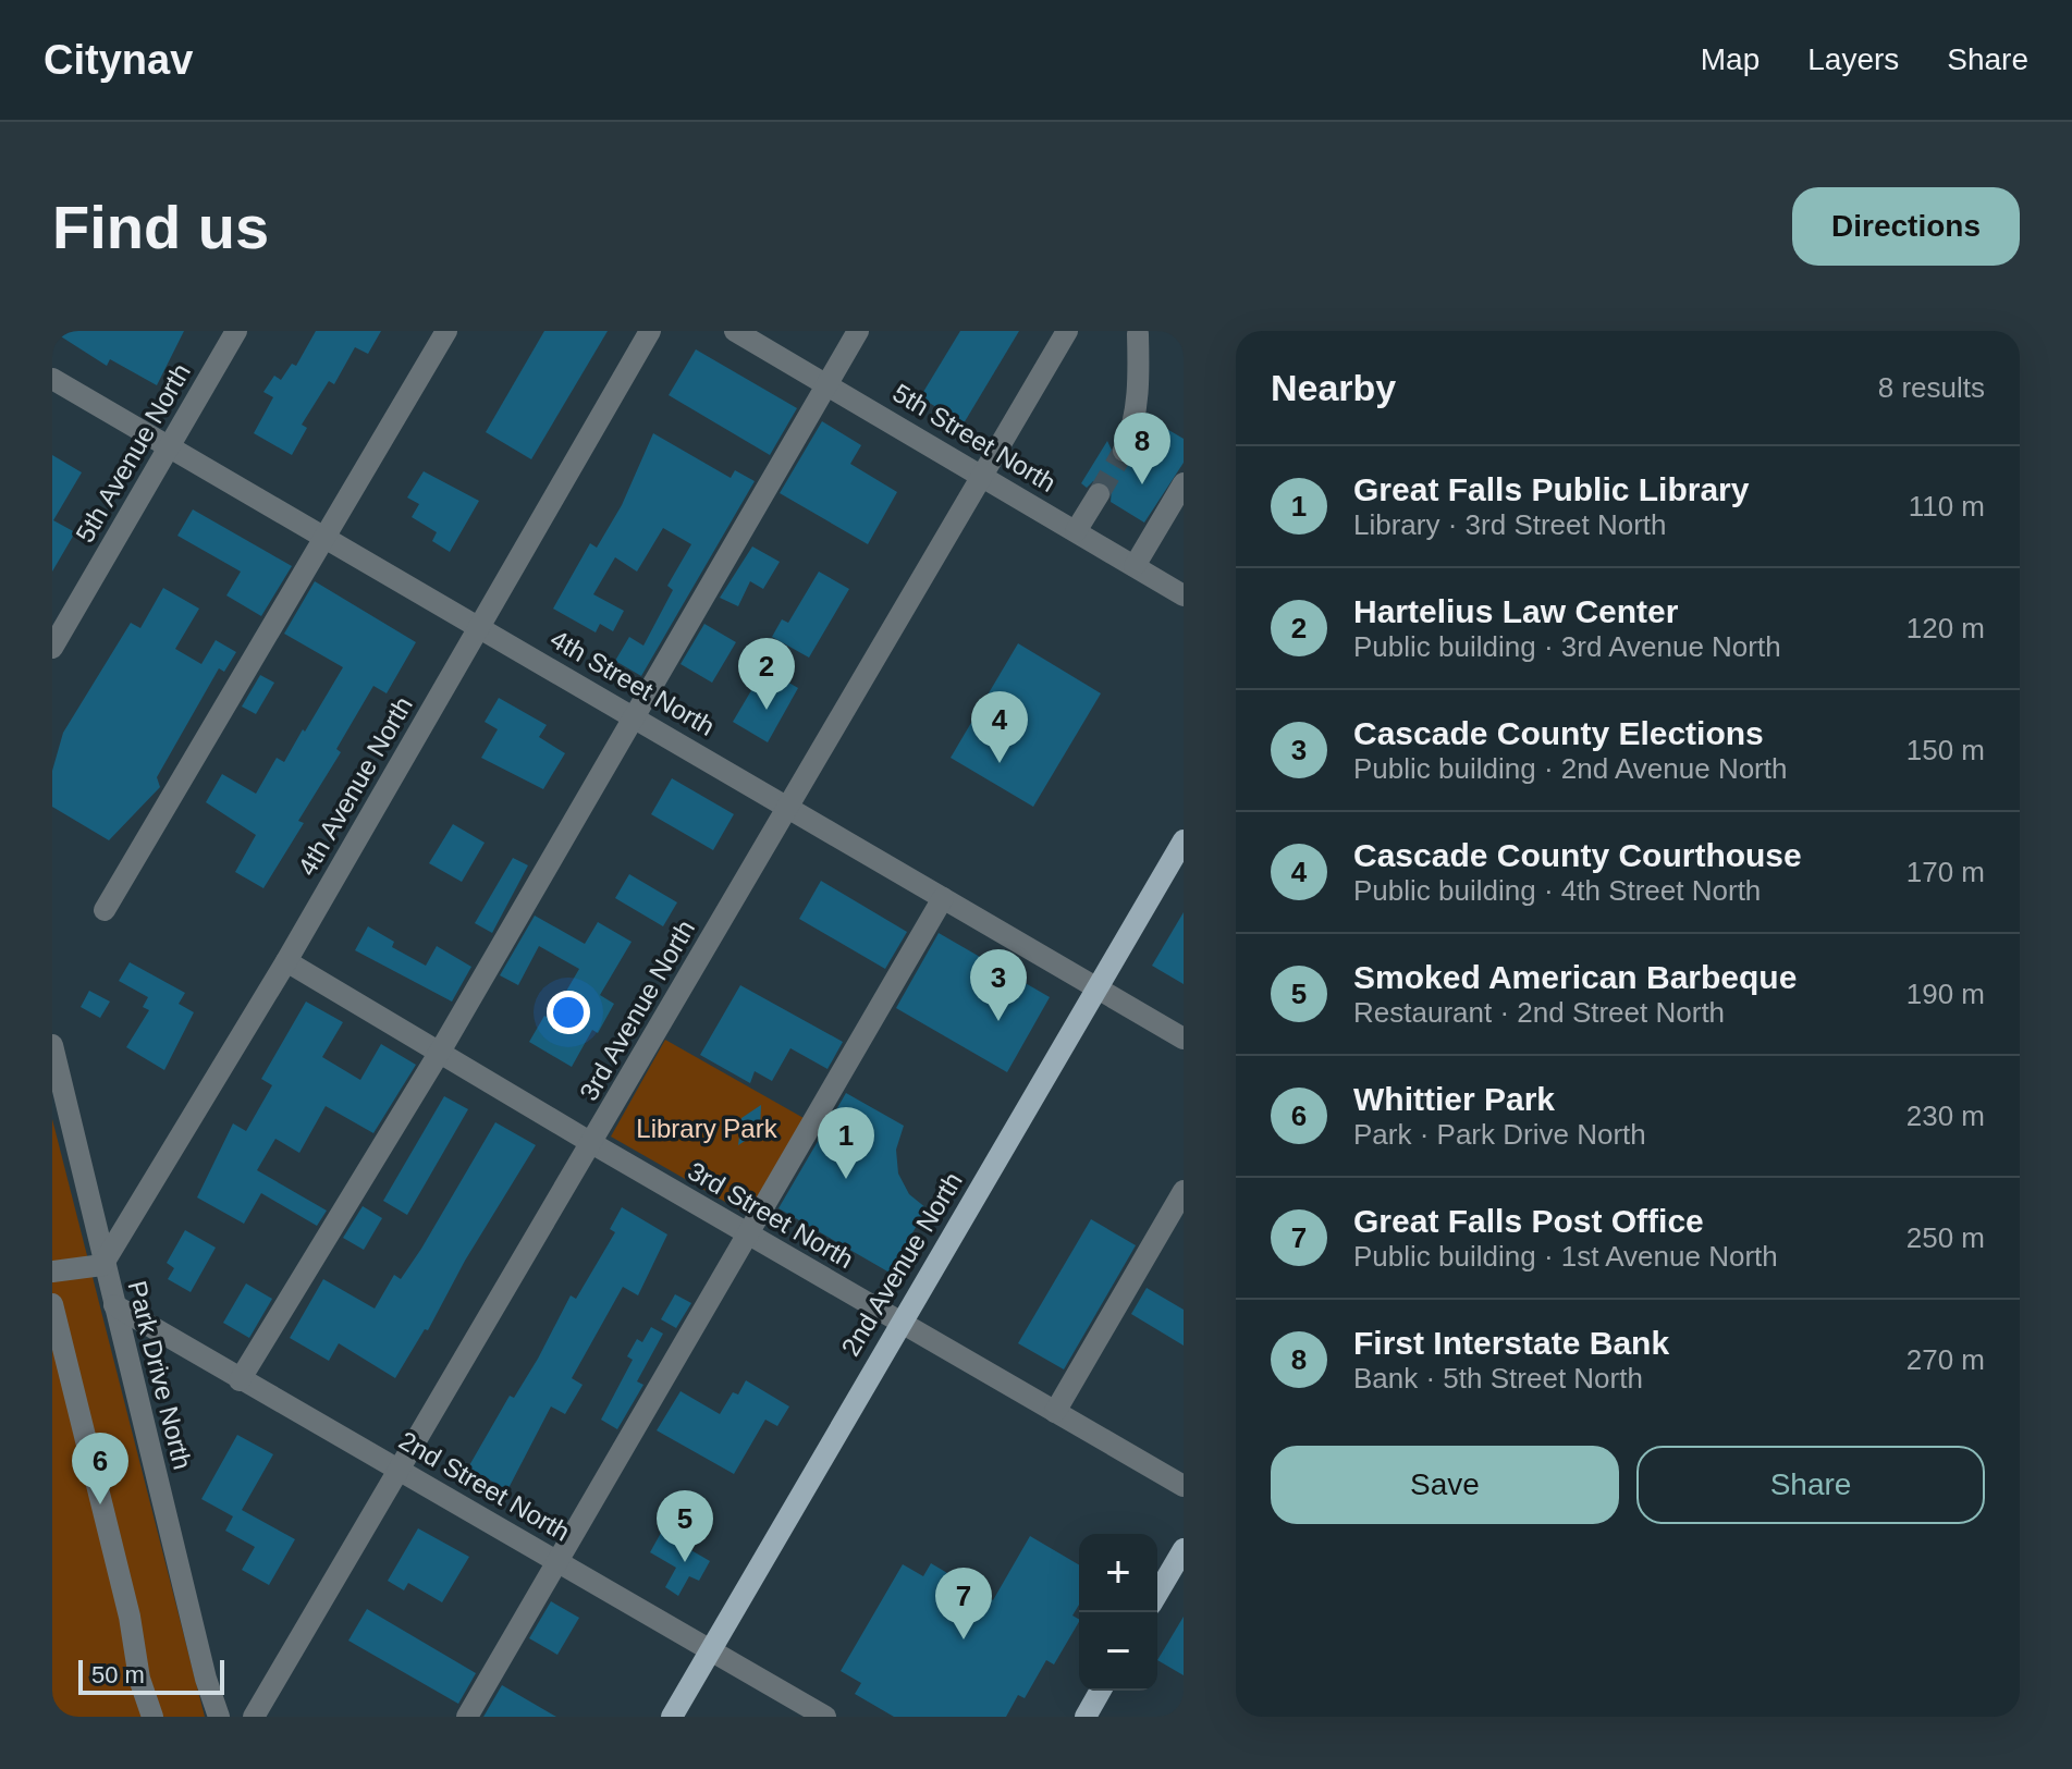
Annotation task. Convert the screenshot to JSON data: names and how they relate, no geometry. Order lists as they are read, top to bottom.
{
  "streets": {
    "main road": ["2nd Avenue North"],
    "street": [
      "5th Street North",
      "5th Avenue North",
      "4th Street North",
      "4th Avenue North",
      "3rd Avenue North",
      "3rd Street North",
      "Park Drive North",
      "2nd Street North"
    ]
  },
  "crossings": [
    ["5th Street North", "3rd Avenue North"],
    ["5th Avenue North", "4th Street North"],
    ["4th Street North", "4th Avenue North"],
    ["4th Street North", "3rd Avenue North"],
    ["4th Street North", "2nd Avenue North"],
    ["4th Avenue North", "3rd Street North"],
    ["4th Avenue North", "Park Drive North"],
    ["3rd Avenue North", "3rd Street North"],
    ["3rd Avenue North", "2nd Street North"],
    ["3rd Street North", "2nd Avenue North"],
    ["2nd Avenue North", "2nd Street North"],
    ["Park Drive North", "2nd Street North"]
  ],
  "parks": ["Library Park"],
  "scale_bar": "50 m",
  "page": {
    "header": "Citynav",
    "nav": ["Map", "Layers", "Share"],
    "buttons": [
      "Directions",
      ["Save", "Share"]
    ],
    "title": "Find us",
    "heading": ["Nearby", "8 results"],
    "pins": [
      "8",
      "2",
      "4",
      "3",
      "1",
      "6",
      "5",
      "7"
    ],
    "list": [
      {
        "mark": "1",
        "name": "Great Falls Public Library",
        "note": "Library · 3rd Street North",
        "value": "110 m"
      },
      {
        "mark": "2",
        "name": "Hartelius Law Center",
        "note": "Public building · 3rd Avenue North",
        "value": "120 m"
      },
      {
        "mark": "3",
        "name": "Cascade County Elections",
        "note": "Public building · 2nd Avenue North",
        "value": "150 m"
      },
      {
        "mark": "4",
        "name": "Cascade County Courthouse",
        "note": "Public building · 4th Street North",
        "value": "170 m"
      },
      {
        "mark": "5",
        "name": "Smoked American Barbeque",
        "note": "Restaurant · 2nd Street North",
        "value": "190 m"
      },
      {
        "mark": "6",
        "name": "Whittier Park",
        "note": "Park · Park Drive North",
        "value": "230 m"
      },
      {
        "mark": "7",
        "name": "Great Falls Post Office",
        "note": "Public building · 1st Avenue North",
        "value": "250 m"
      },
      {
        "mark": "8",
        "name": "First Interstate Bank",
        "note": "Bank · 5th Street North",
        "value": "270 m"
      }
    ],
    "map_buttons": ["+", "−"],
    "scale": "50 m"
  }
}
